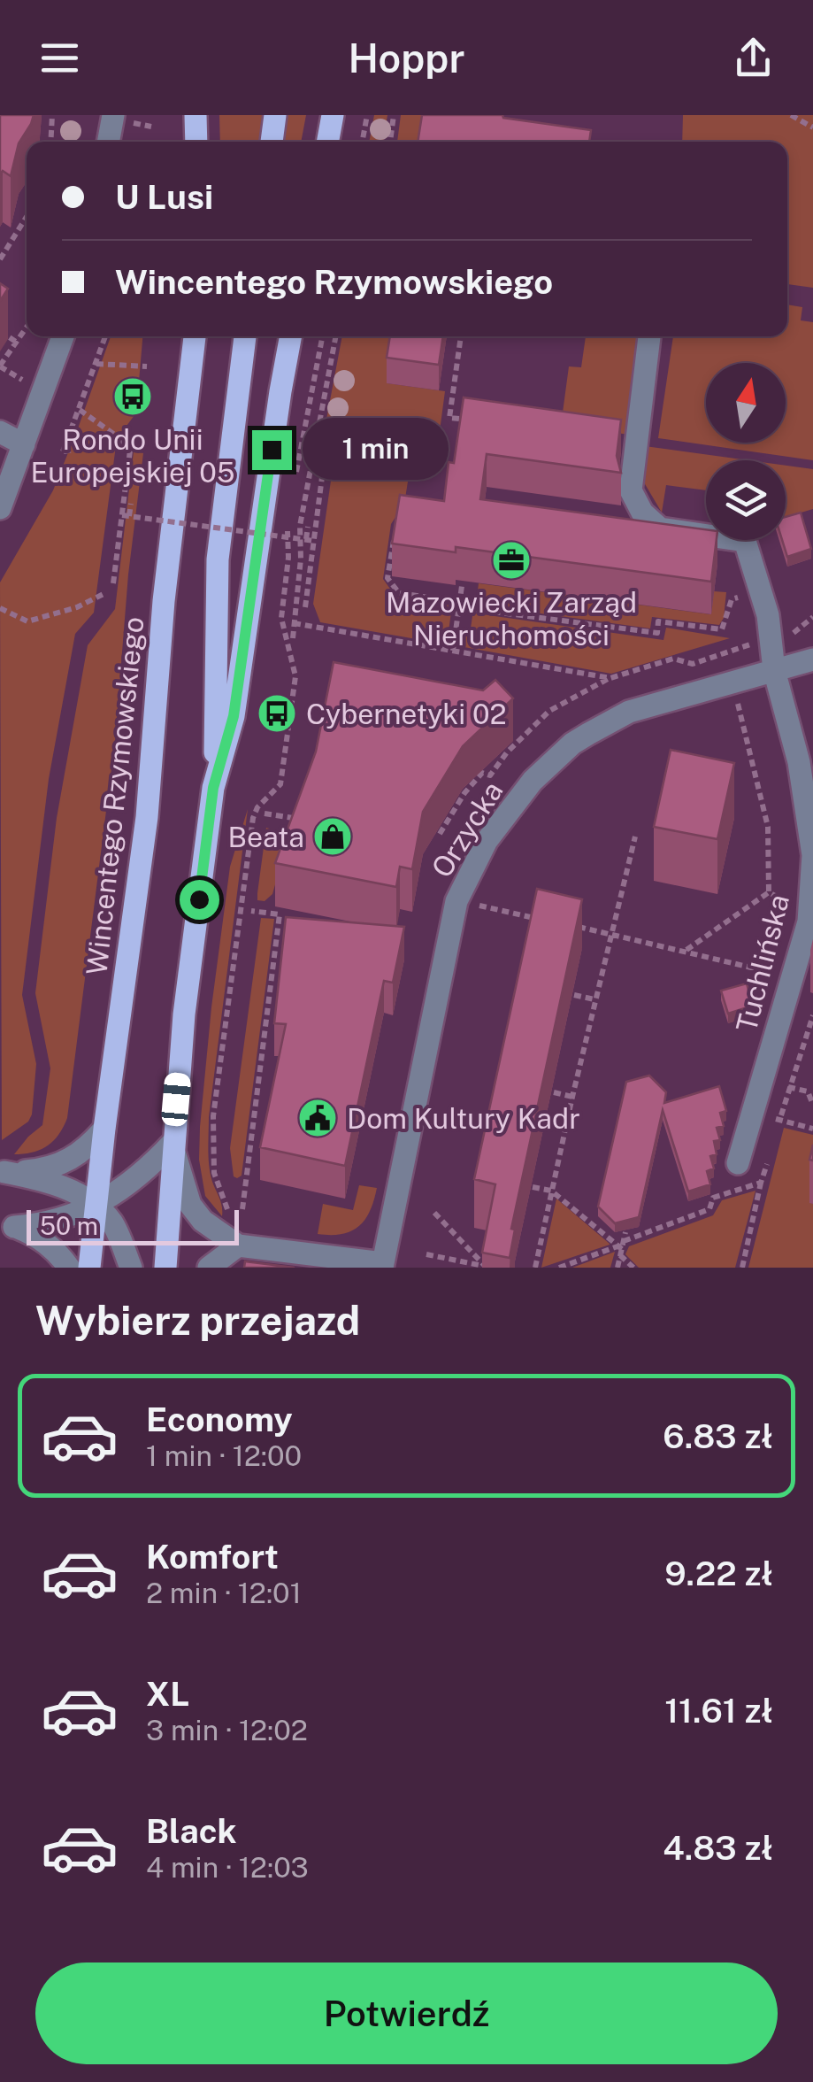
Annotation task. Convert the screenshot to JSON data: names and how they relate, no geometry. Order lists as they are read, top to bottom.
{
  "streets": {
    "main road": ["Wincentego Rzymowskiego"],
    "street": ["Orzycka", "Tuchlińska"]
  },
  "crossings": [
    ["Orzycka", "Tuchlińska"]
  ],
  "places": {
    "bus stop": ["Rondo Unii Europejskiej 05", "Cybernetyki 02"],
    "office": ["Mazowiecki Zarząd Nieruchomości"],
    "shop": ["Beata"],
    "public building": ["Dom Kultury Kadr"]
  },
  "scale_bar": "50 m",
  "north": "top",
  "page": {
    "header": "Hoppr",
    "banner": ["U Lusi", "Wincentego Rzymowskiego"],
    "bubble": "1 min",
    "scale": "50 m",
    "heading": "Wybierz przejazd",
    "list": [
      {
        "name": "Economy",
        "note": "1 min · 12:00",
        "value": "6.83 zł"
      },
      {
        "name": "Komfort",
        "note": "2 min · 12:01",
        "value": "9.22 zł"
      },
      {
        "name": "XL",
        "note": "3 min · 12:02",
        "value": "11.61 zł"
      },
      {
        "name": "Black",
        "note": "4 min · 12:03",
        "value": "4.83 zł"
      }
    ],
    "buttons": "Potwierdź"
  }
}
